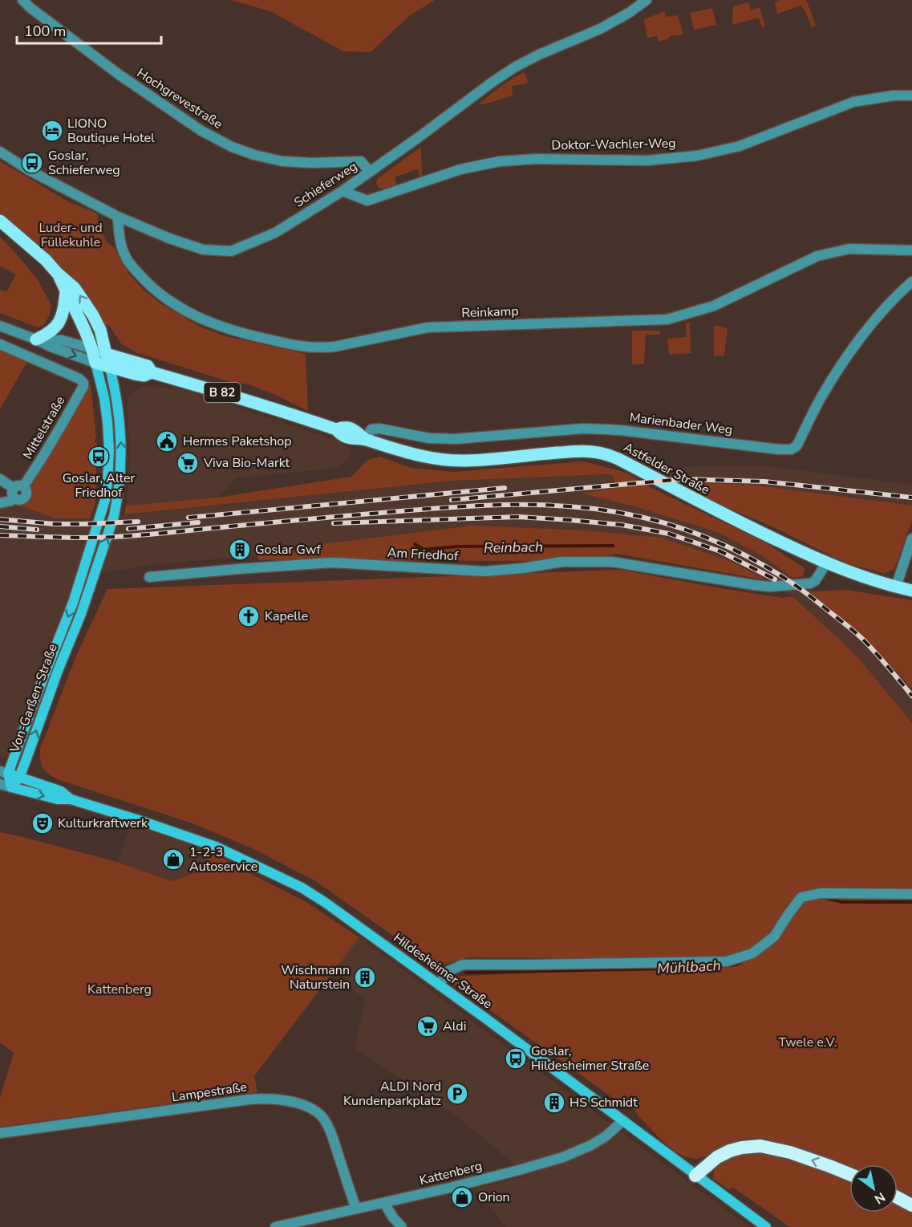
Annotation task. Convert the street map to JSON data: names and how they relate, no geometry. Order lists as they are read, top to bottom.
{
  "streets": {
    "main road": [
      "B 82",
      "Astfelder Straße",
      "Von-Garßen-Straße",
      "Hildesheimer Straße"
    ],
    "street": [
      "Hochgrevestraße",
      "Doktor-Wachler-Weg",
      "Schieferweg",
      "Reinkamp",
      "Marienbader Weg",
      "Mittelstraße",
      "Am Friedhof",
      "Lampestraße",
      "Kattenberg"
    ]
  },
  "crossings": [
    ["Hochgrevestraße", "Schieferweg"],
    ["Doktor-Wachler-Weg", "Schieferweg"],
    ["Schieferweg", "Reinkamp"],
    ["Marienbader Weg", "Astfelder Straße"],
    ["Astfelder Straße", "Am Friedhof"],
    ["Astfelder Straße", "Von-Garßen-Straße"],
    ["Von-Garßen-Straße", "Hildesheimer Straße"],
    ["Hildesheimer Straße", "Kattenberg"],
    ["Lampestraße", "Kattenberg"]
  ],
  "water": ["Reinbach", "Mühlbach"],
  "parks": ["Luder- und Füllekuhle", "Kattenberg", "Twele e.V."],
  "places": {
    "hotel": ["LIONO Boutique Hotel"],
    "bus stop": ["Goslar, Schieferweg", "Goslar, Alter Friedhof", "Goslar, Hildesheimer Straße"],
    "public building": ["Hermes Paketshop"],
    "supermarket": ["Viva Bio-Markt", "Aldi"],
    "building": ["Goslar Gwf", "Wischmann Naturstein", "HS Schmidt"],
    "church": ["Kapelle"],
    "theatre": ["Kulturkraftwerk"],
    "shop": ["1-2-3 Autoservice", "Orion"],
    "parking": ["ALDI Nord Kundenparkplatz"]
  },
  "scale_bar": "100 m",
  "north": "bottom right"
}
